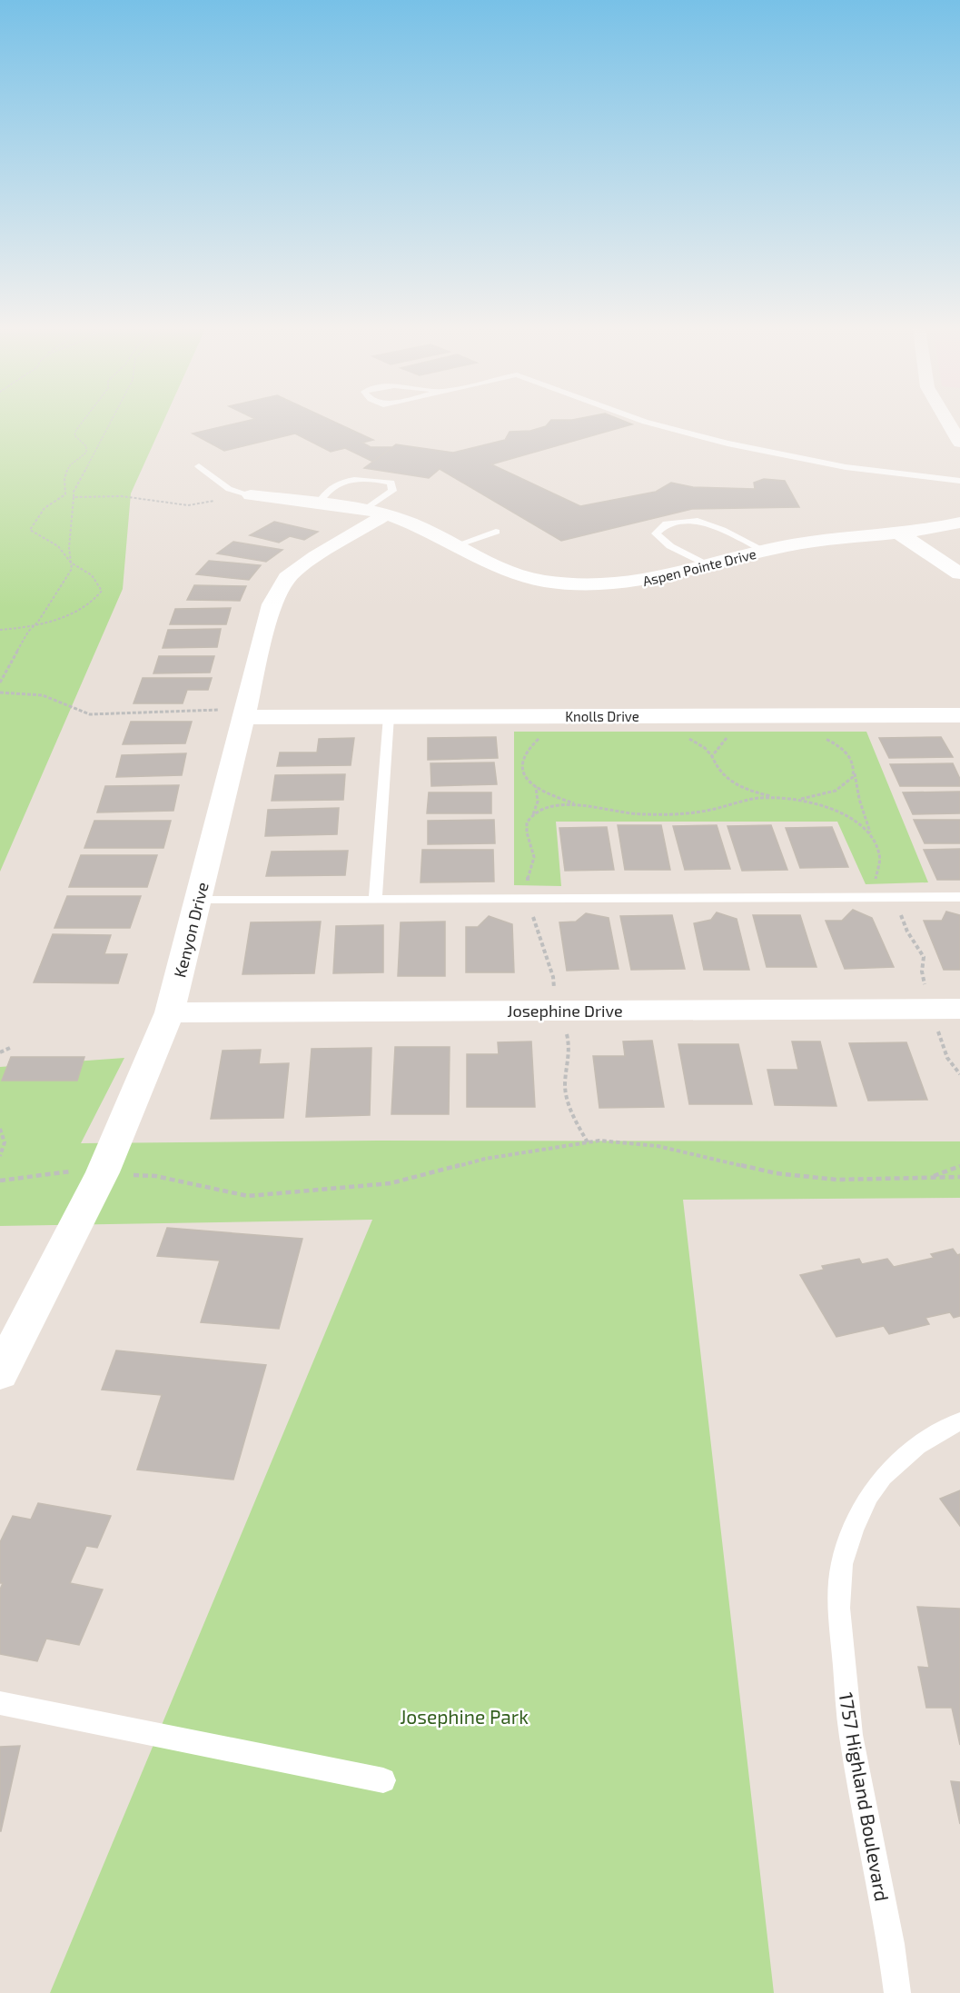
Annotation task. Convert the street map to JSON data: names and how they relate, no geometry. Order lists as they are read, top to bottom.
{
  "streets": {
    "street": [
      "Aspen Pointe Drive",
      "Knolls Drive",
      "Kenyon Drive",
      "Josephine Drive"
    ],
    "lane": ["1757 Highland Boulevard"]
  },
  "crossings": [
    ["Aspen Pointe Drive", "Kenyon Drive"],
    ["Knolls Drive", "Kenyon Drive"],
    ["Kenyon Drive", "Josephine Drive"]
  ],
  "parks": ["Josephine Park"]
}
